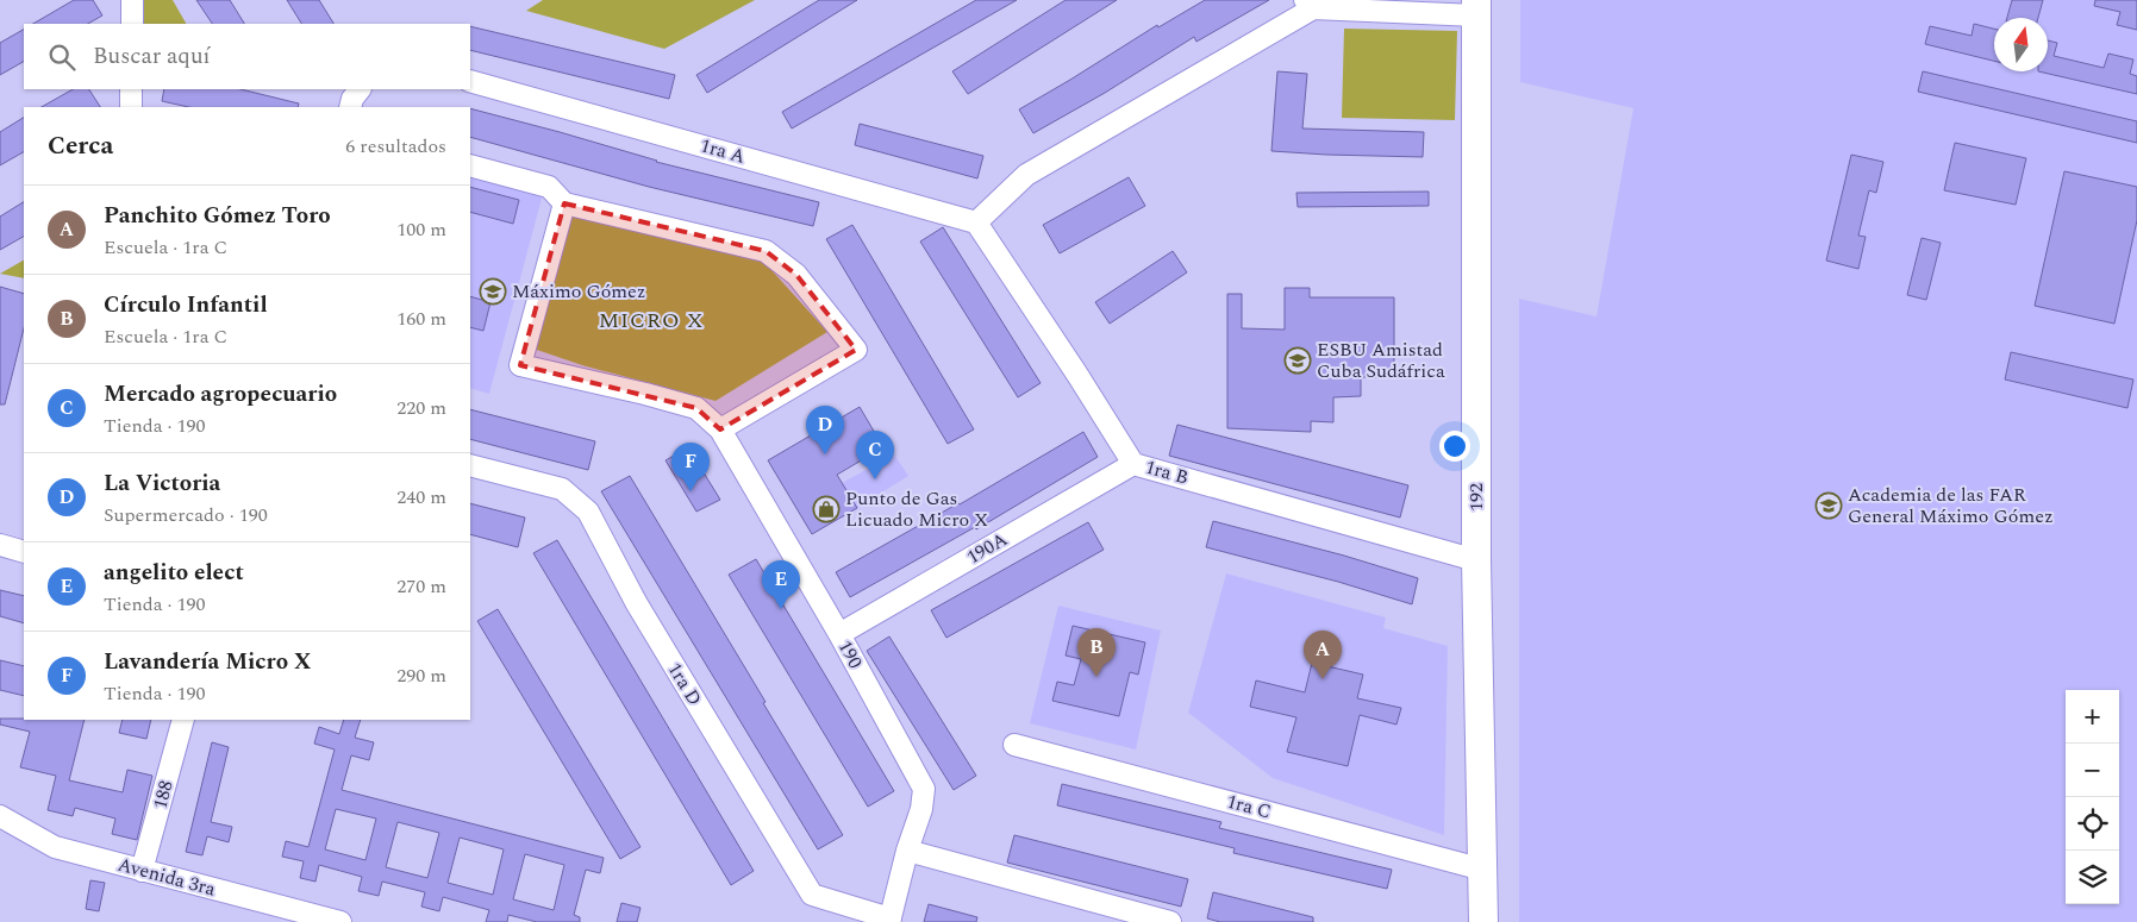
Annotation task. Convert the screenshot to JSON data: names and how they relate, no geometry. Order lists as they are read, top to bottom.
{
  "streets": {
    "street": [
      "1ra A",
      "1ra B",
      "192",
      "190A",
      "190",
      "1ra D",
      "188",
      "1ra C",
      "Avenida 3ra"
    ]
  },
  "crossings": [
    ["1ra A", "1ra B"],
    ["1ra B", "192"],
    ["1ra B", "190A"],
    ["192", "1ra C"],
    ["190A", "190"],
    ["190", "1ra D"],
    ["188", "Avenida 3ra"]
  ],
  "districts": ["MICRO X"],
  "places": {
    "school or university": ["Máximo Gómez", "ESBU Amistad Cuba Sudáfrica", "Academia de las FAR General Máximo Gómez"],
    "shop": ["Punto de Gas Licuado Micro X"]
  },
  "north": "top",
  "page": {
    "search": "Buscar aquí",
    "heading": ["Cerca", "6 resultados"],
    "list": [
      {
        "mark": "A",
        "name": "Panchito Gómez Toro",
        "note": "Escuela · 1ra C",
        "value": "100 m"
      },
      {
        "mark": "B",
        "name": "Círculo Infantil",
        "note": "Escuela · 1ra C",
        "value": "160 m"
      },
      {
        "mark": "C",
        "name": "Mercado agropecuario",
        "note": "Tienda · 190",
        "value": "220 m"
      },
      {
        "mark": "D",
        "name": "La Victoria",
        "note": "Supermercado · 190",
        "value": "240 m"
      },
      {
        "mark": "E",
        "name": "angelito elect",
        "note": "Tienda · 190",
        "value": "270 m"
      },
      {
        "mark": "F",
        "name": "Lavandería Micro X",
        "note": "Tienda · 190",
        "value": "290 m"
      }
    ],
    "pins": [
      "D",
      "C",
      "F",
      "E",
      "B",
      "A"
    ],
    "map_buttons": ["+", "−"]
  }
}
